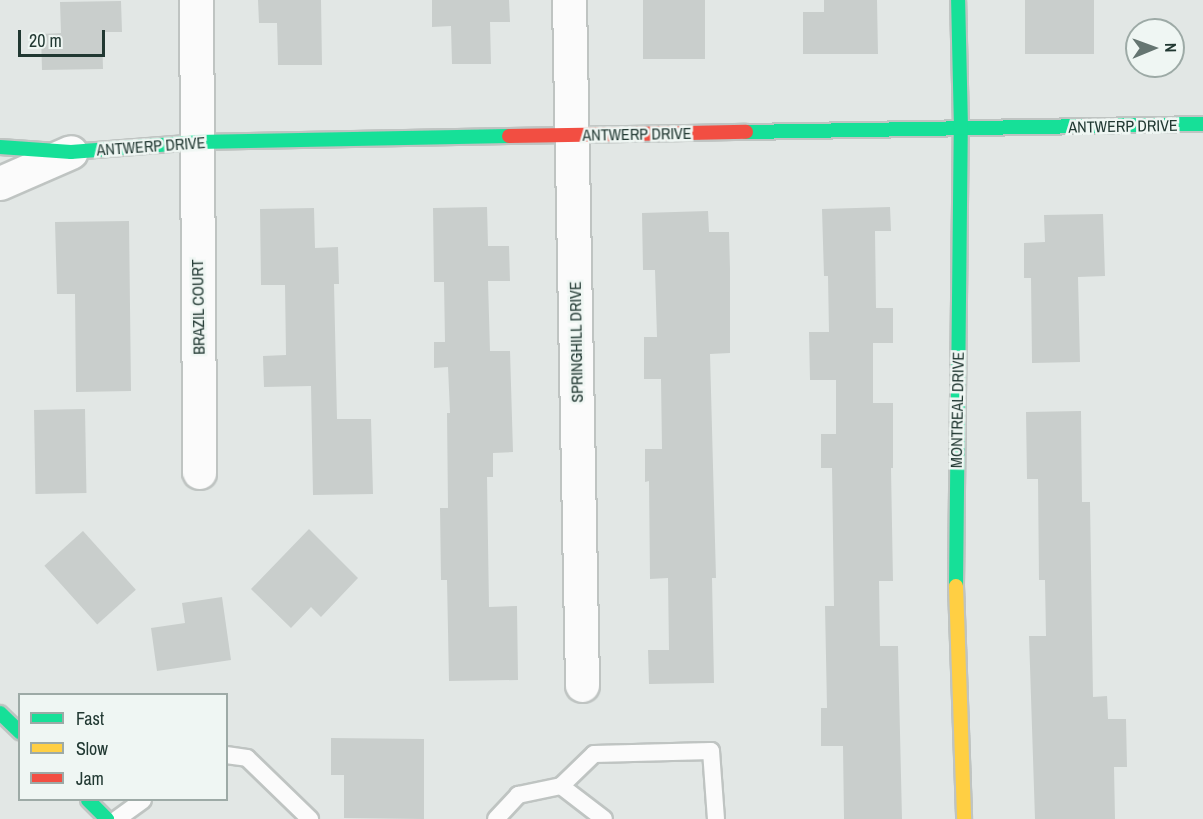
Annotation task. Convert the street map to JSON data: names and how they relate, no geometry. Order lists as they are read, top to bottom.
{
  "streets": {
    "street": [
      "ANTWERP DRIVE",
      "BRAZIL COURT",
      "SPRINGHILL DRIVE",
      "MONTREAL DRIVE"
    ]
  },
  "crossings": [
    ["ANTWERP DRIVE", "BRAZIL COURT"],
    ["ANTWERP DRIVE", "SPRINGHILL DRIVE"],
    ["ANTWERP DRIVE", "MONTREAL DRIVE"]
  ],
  "legend": ["Fast", "Slow", "Jam"],
  "scale_bar": "20 m",
  "north": "right"
}
